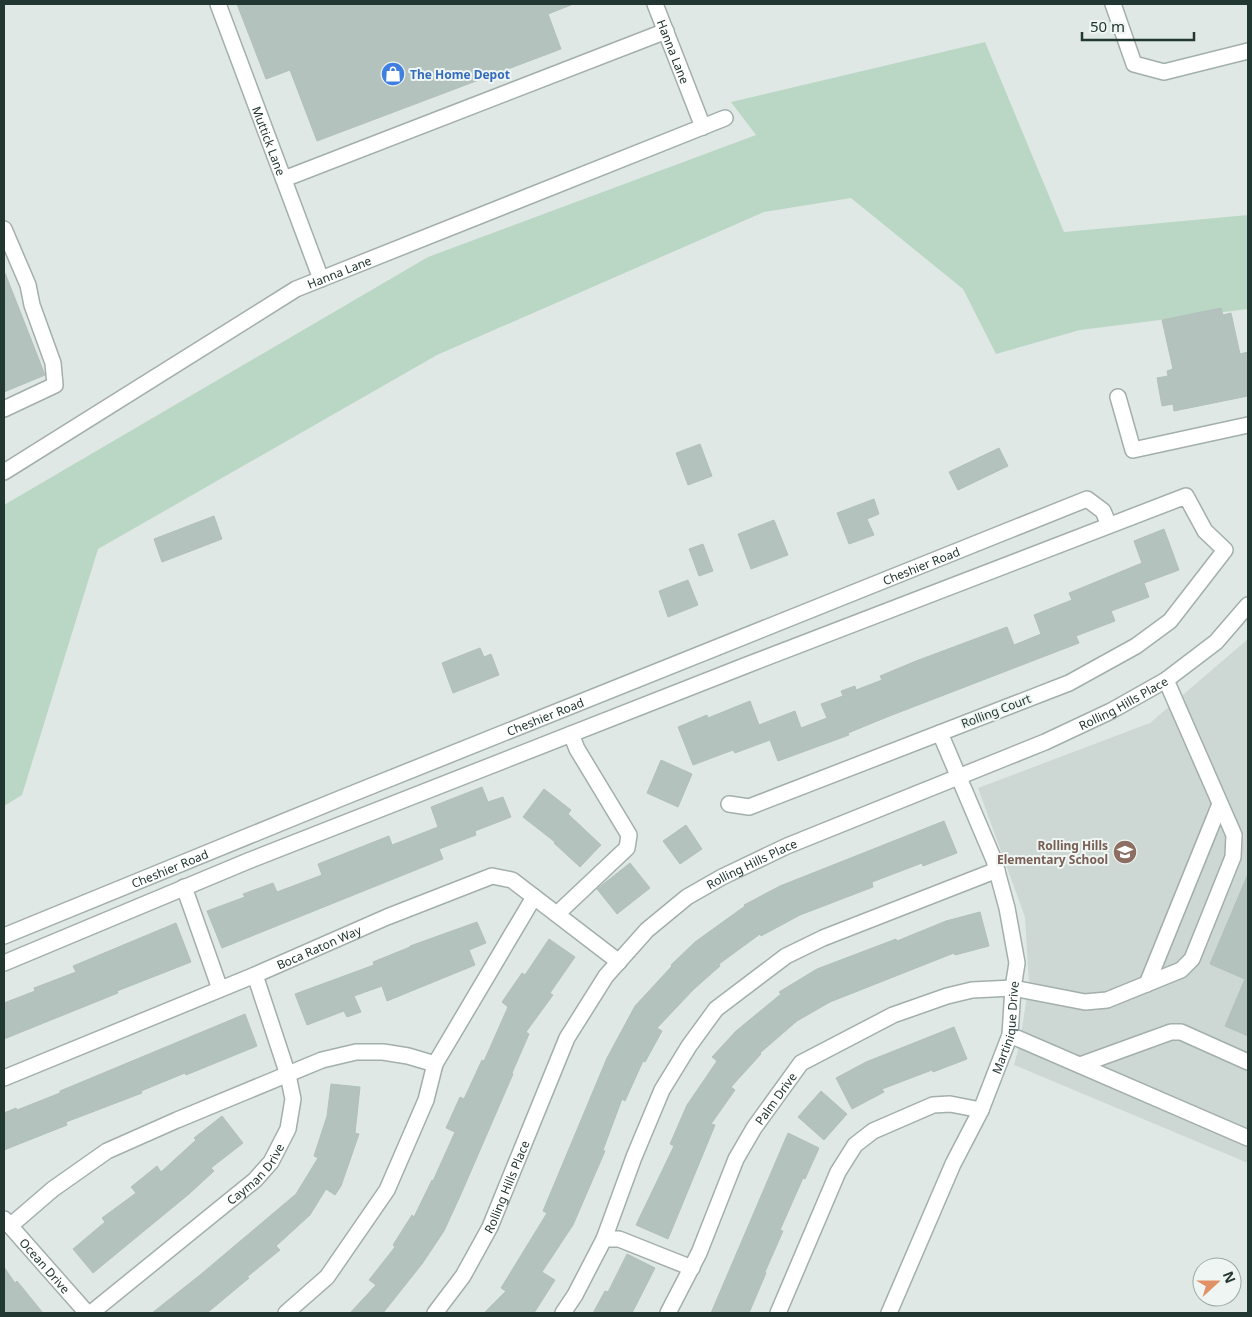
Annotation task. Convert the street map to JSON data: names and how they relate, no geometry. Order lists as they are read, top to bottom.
{
  "streets": {
    "street": [
      "Hanna Lane",
      "Muttick Lane",
      "Cheshier Road",
      "Rolling Hills Place",
      "Rolling Court",
      "Boca Raton Way",
      "Martinique Drive",
      "Palm Drive",
      "Cayman Drive",
      "Ocean Drive"
    ]
  },
  "crossings": [
    ["Hanna Lane", "Muttick Lane"],
    ["Cheshier Road", "Rolling Court"],
    ["Rolling Hills Place", "Boca Raton Way"],
    ["Rolling Hills Place", "Martinique Drive"],
    ["Rolling Hills Place", "Palm Drive"],
    ["Rolling Court", "Martinique Drive"],
    ["Boca Raton Way", "Cayman Drive"],
    ["Martinique Drive", "Palm Drive"],
    ["Cayman Drive", "Ocean Drive"]
  ],
  "places": {
    "shop": ["The Home Depot"],
    "school or university": ["Rolling Hills Elementary School"]
  },
  "scale_bar": "50 m",
  "north": "right"
}
